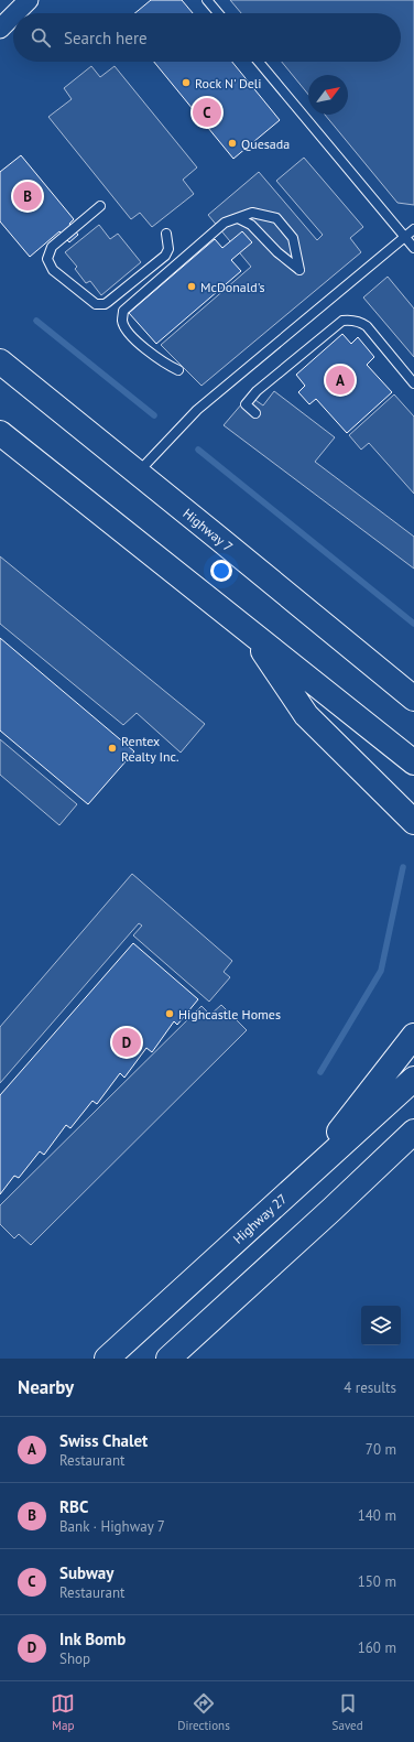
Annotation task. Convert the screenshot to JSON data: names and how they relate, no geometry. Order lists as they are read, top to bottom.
{
  "streets": {
    "main road": ["Highway 7", "Highway 27"]
  },
  "places": [
    "Rock N' Deli",
    "Quesada",
    "McDonald's",
    "Rentex Realty Inc.",
    "Highcastle Homes"
  ],
  "north": "top right",
  "page": {
    "search": "Search here",
    "pins": [
      "C",
      "B",
      "A",
      "D"
    ],
    "heading": ["Nearby", "4 results"],
    "list": [
      {
        "mark": "A",
        "name": "Swiss Chalet",
        "note": "Restaurant",
        "value": "70 m"
      },
      {
        "mark": "B",
        "name": "RBC",
        "note": "Bank · Highway 7",
        "value": "140 m"
      },
      {
        "mark": "C",
        "name": "Subway",
        "note": "Restaurant",
        "value": "150 m"
      },
      {
        "mark": "D",
        "name": "Ink Bomb",
        "note": "Shop",
        "value": "160 m"
      }
    ],
    "nav": ["Map", "Directions", "Saved"]
  }
}
